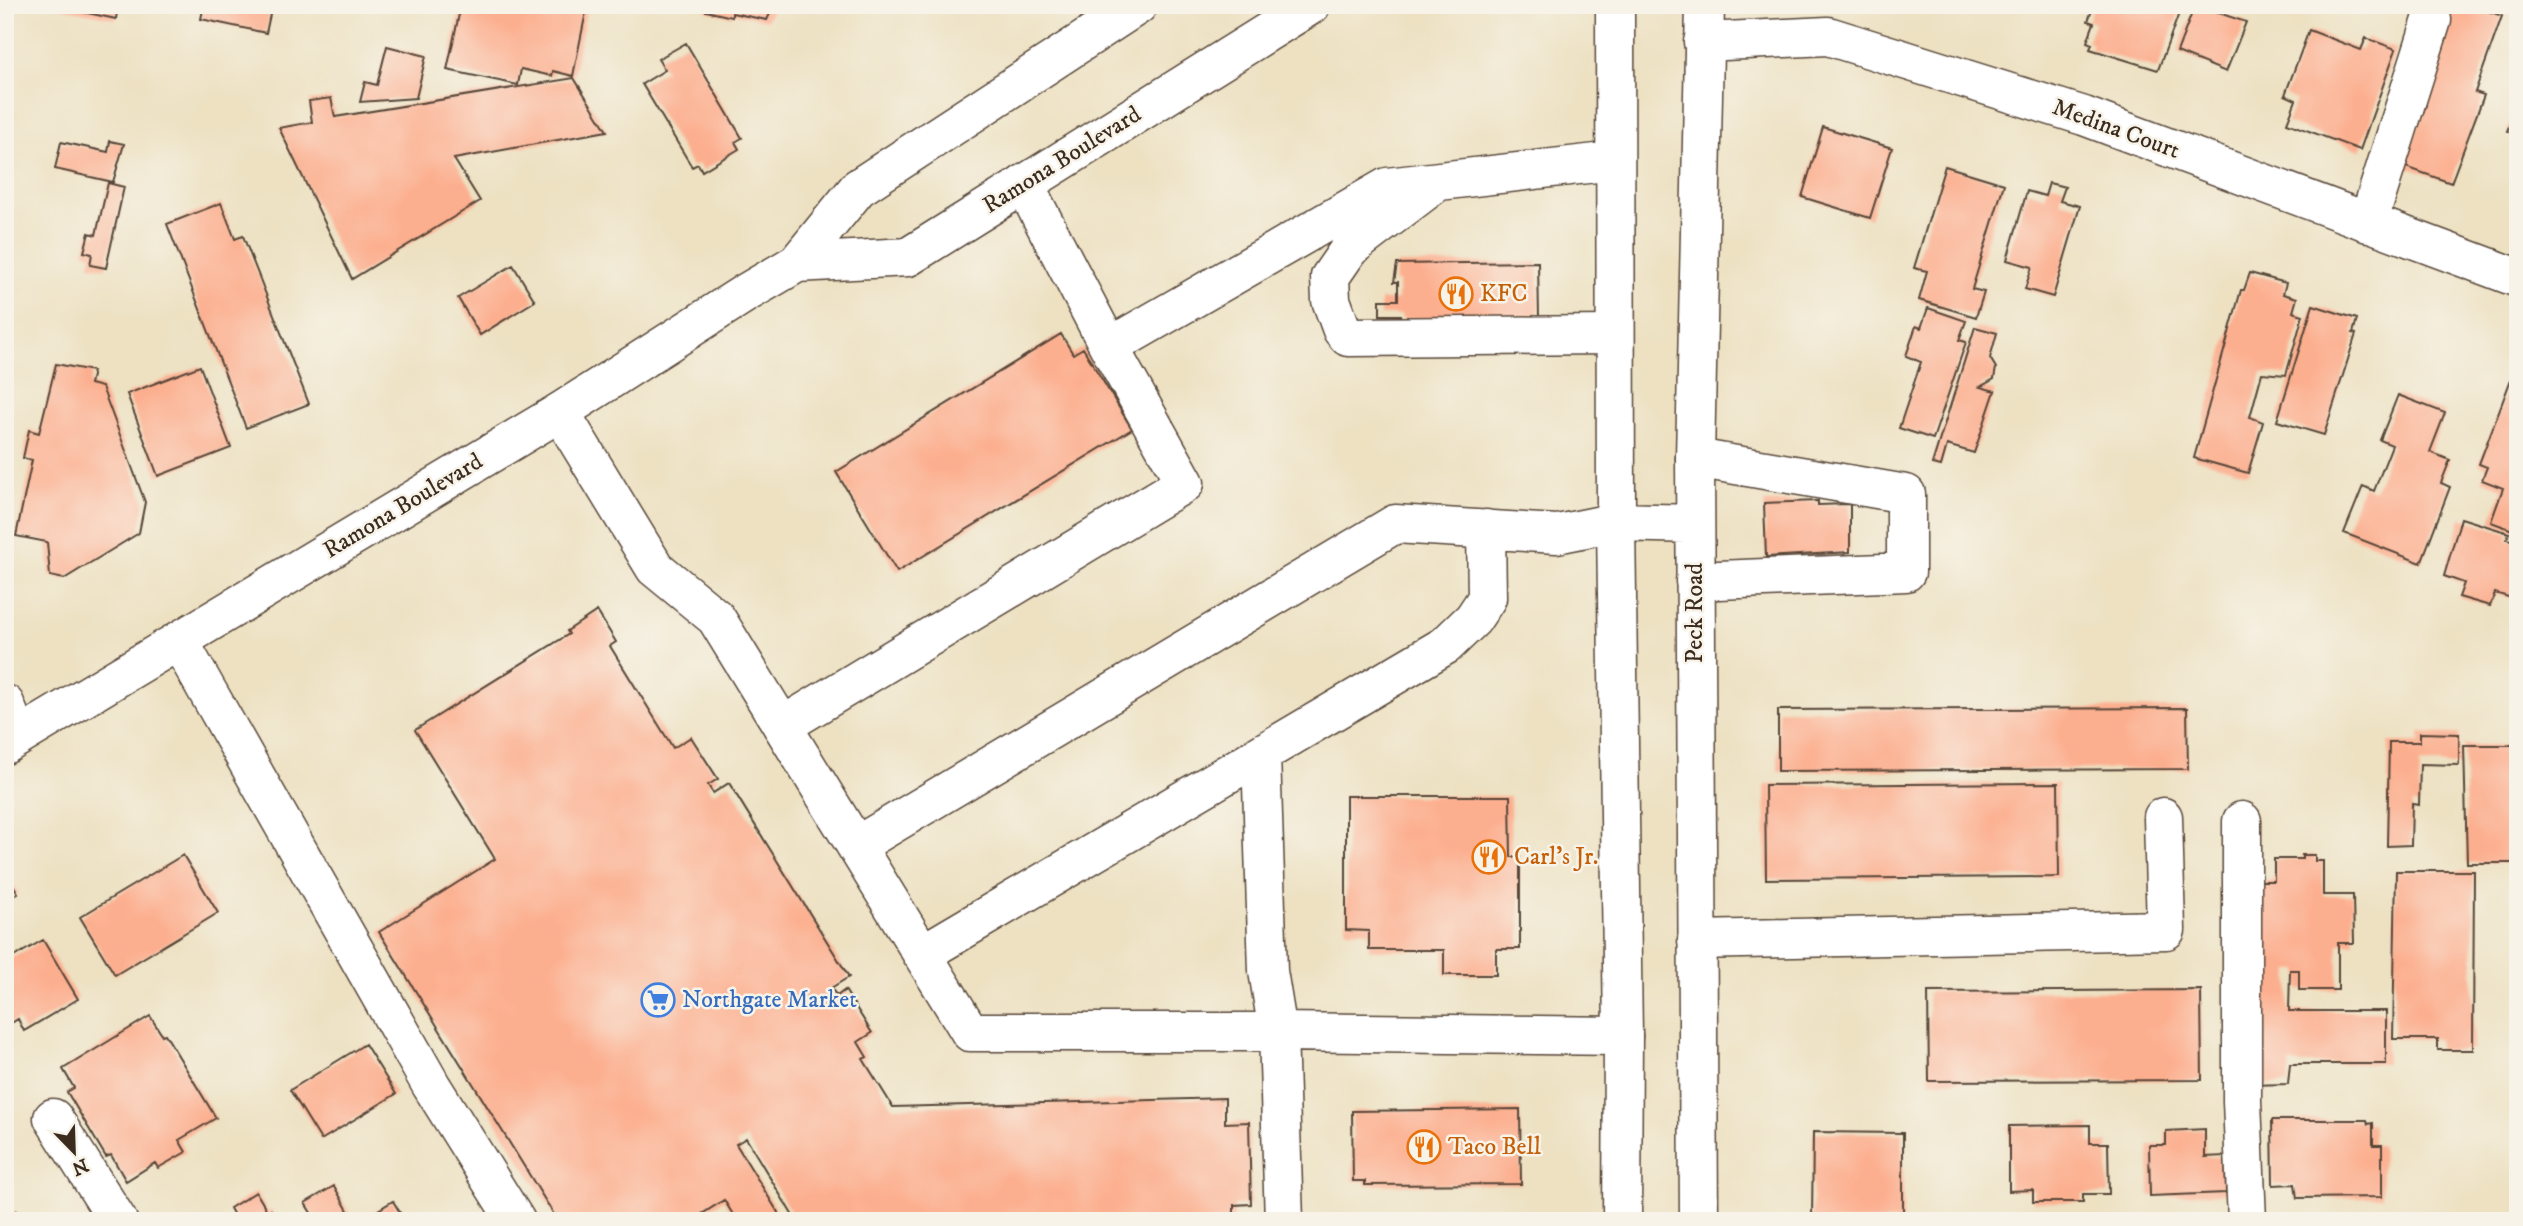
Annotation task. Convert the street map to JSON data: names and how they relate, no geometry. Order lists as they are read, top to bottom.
{
  "streets": {
    "main road": ["Medina Court", "Ramona Boulevard", "Peck Road"]
  },
  "crossings": [
    ["Medina Court", "Peck Road"]
  ],
  "places": {
    "restaurant": ["KFC", "Carl's Jr.", "Taco Bell"],
    "supermarket": ["Northgate Market"]
  },
  "north": "bottom right"
}
